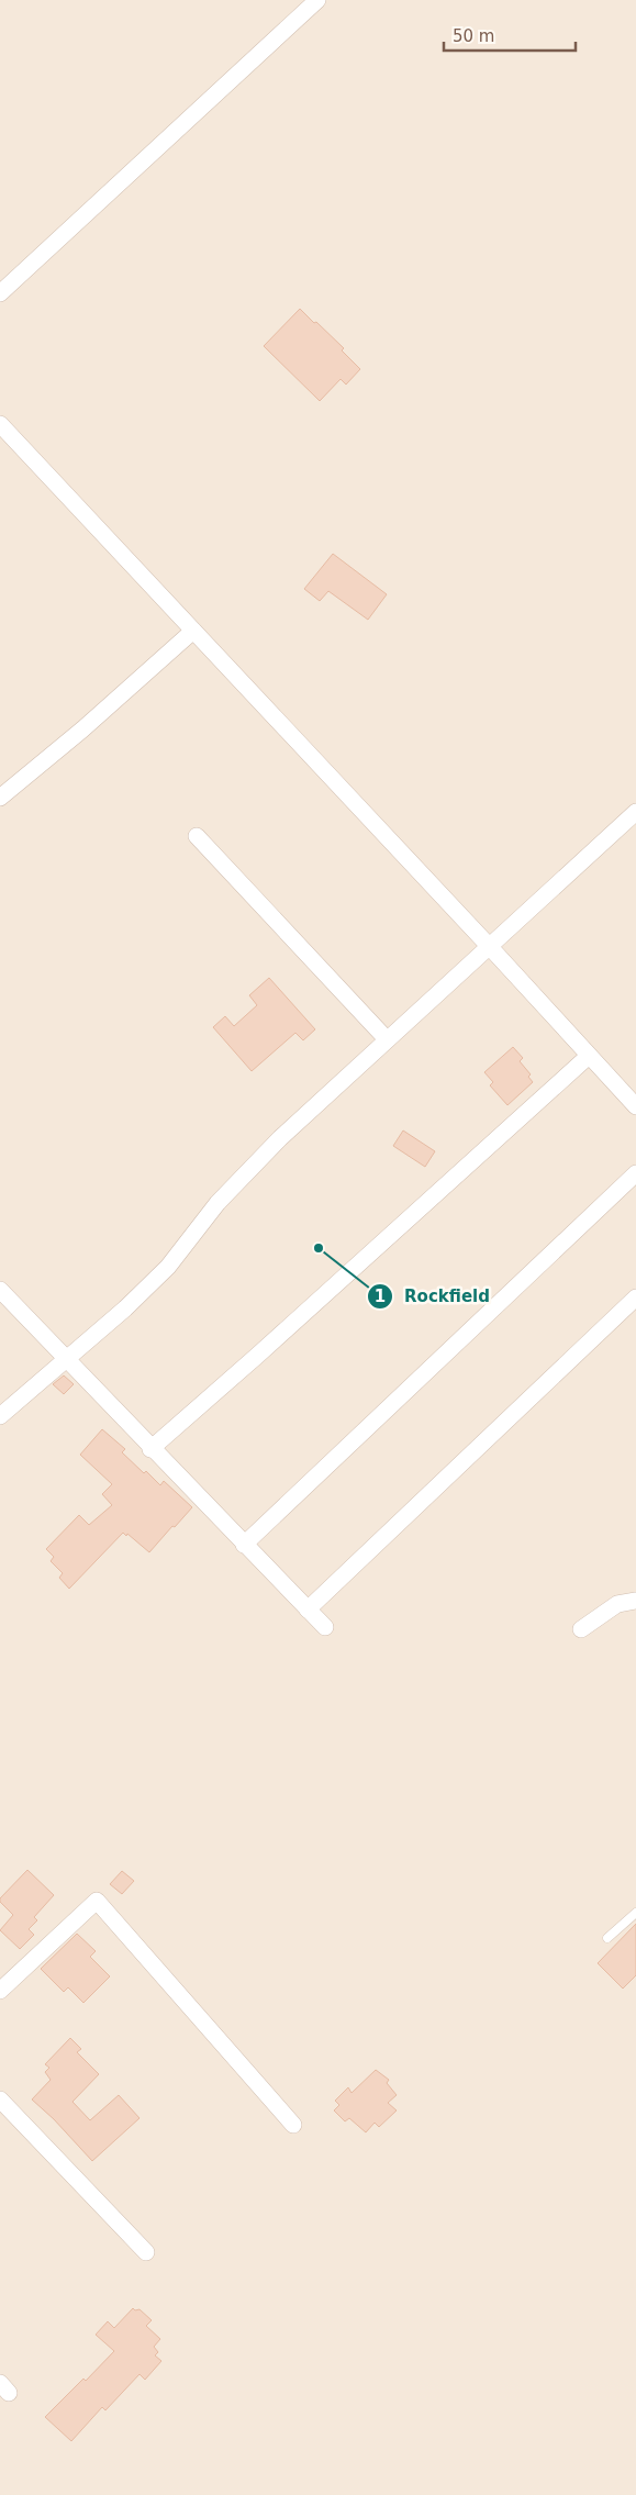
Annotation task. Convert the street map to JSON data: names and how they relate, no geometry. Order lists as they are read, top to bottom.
{
  "places": ["Rockfield"],
  "scale_bar": "50 m"
}
